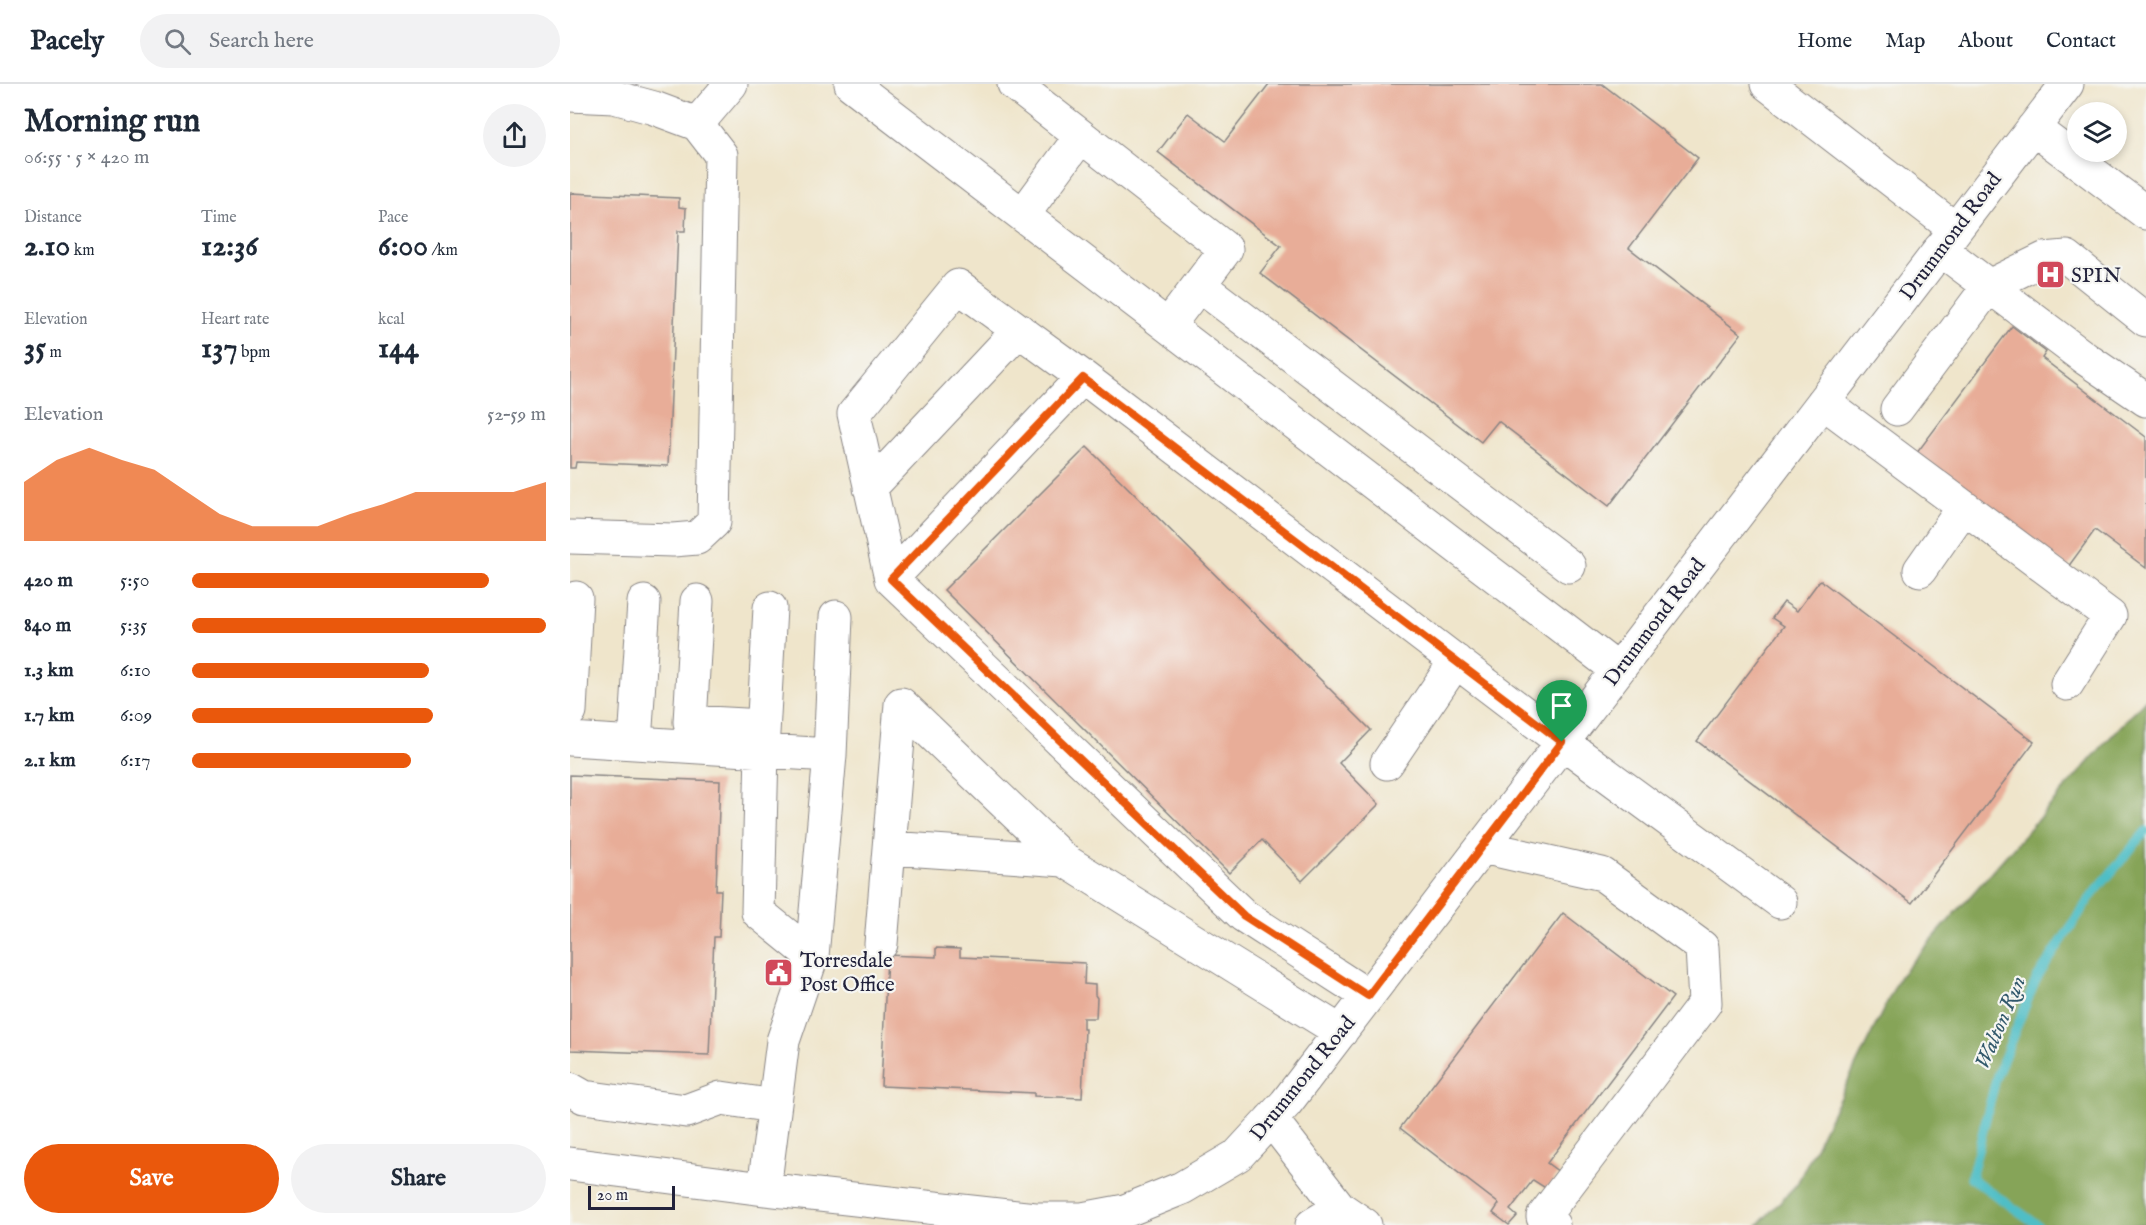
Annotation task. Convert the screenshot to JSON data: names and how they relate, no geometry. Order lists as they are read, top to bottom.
{
  "streets": {
    "street": ["Drummond Road"]
  },
  "water": ["Walton Run"],
  "places": {
    "hospital": ["SPIN"],
    "public building": ["Torresdale Post Office"]
  },
  "scale_bar": "20 m",
  "page": {
    "header": "Pacely",
    "search": "Search here",
    "nav": [
      "Home",
      "Map",
      "About",
      "Contact"
    ],
    "heading": ["Morning run", "06:55 · 5 × 420 m"],
    "stats": [
      ["Distance", "2.10 km"],
      ["Time", "12:36"],
      ["Pace", "6:00 /km"],
      ["Elevation", "35 m"],
      ["Heart rate", "137 bpm"],
      ["kcal", "144"]
    ],
    "chart": ["Elevation", "52–59 m"],
    "list": [
      {
        "name": "420 m",
        "note": "5:50"
      },
      {
        "name": "840 m",
        "note": "5:35"
      },
      {
        "name": "1.3 km",
        "note": "6:10"
      },
      {
        "name": "1.7 km",
        "note": "6:09"
      },
      {
        "name": "2.1 km",
        "note": "6:17"
      }
    ],
    "buttons": ["Save", "Share"],
    "scale": "20 m"
  }
}
